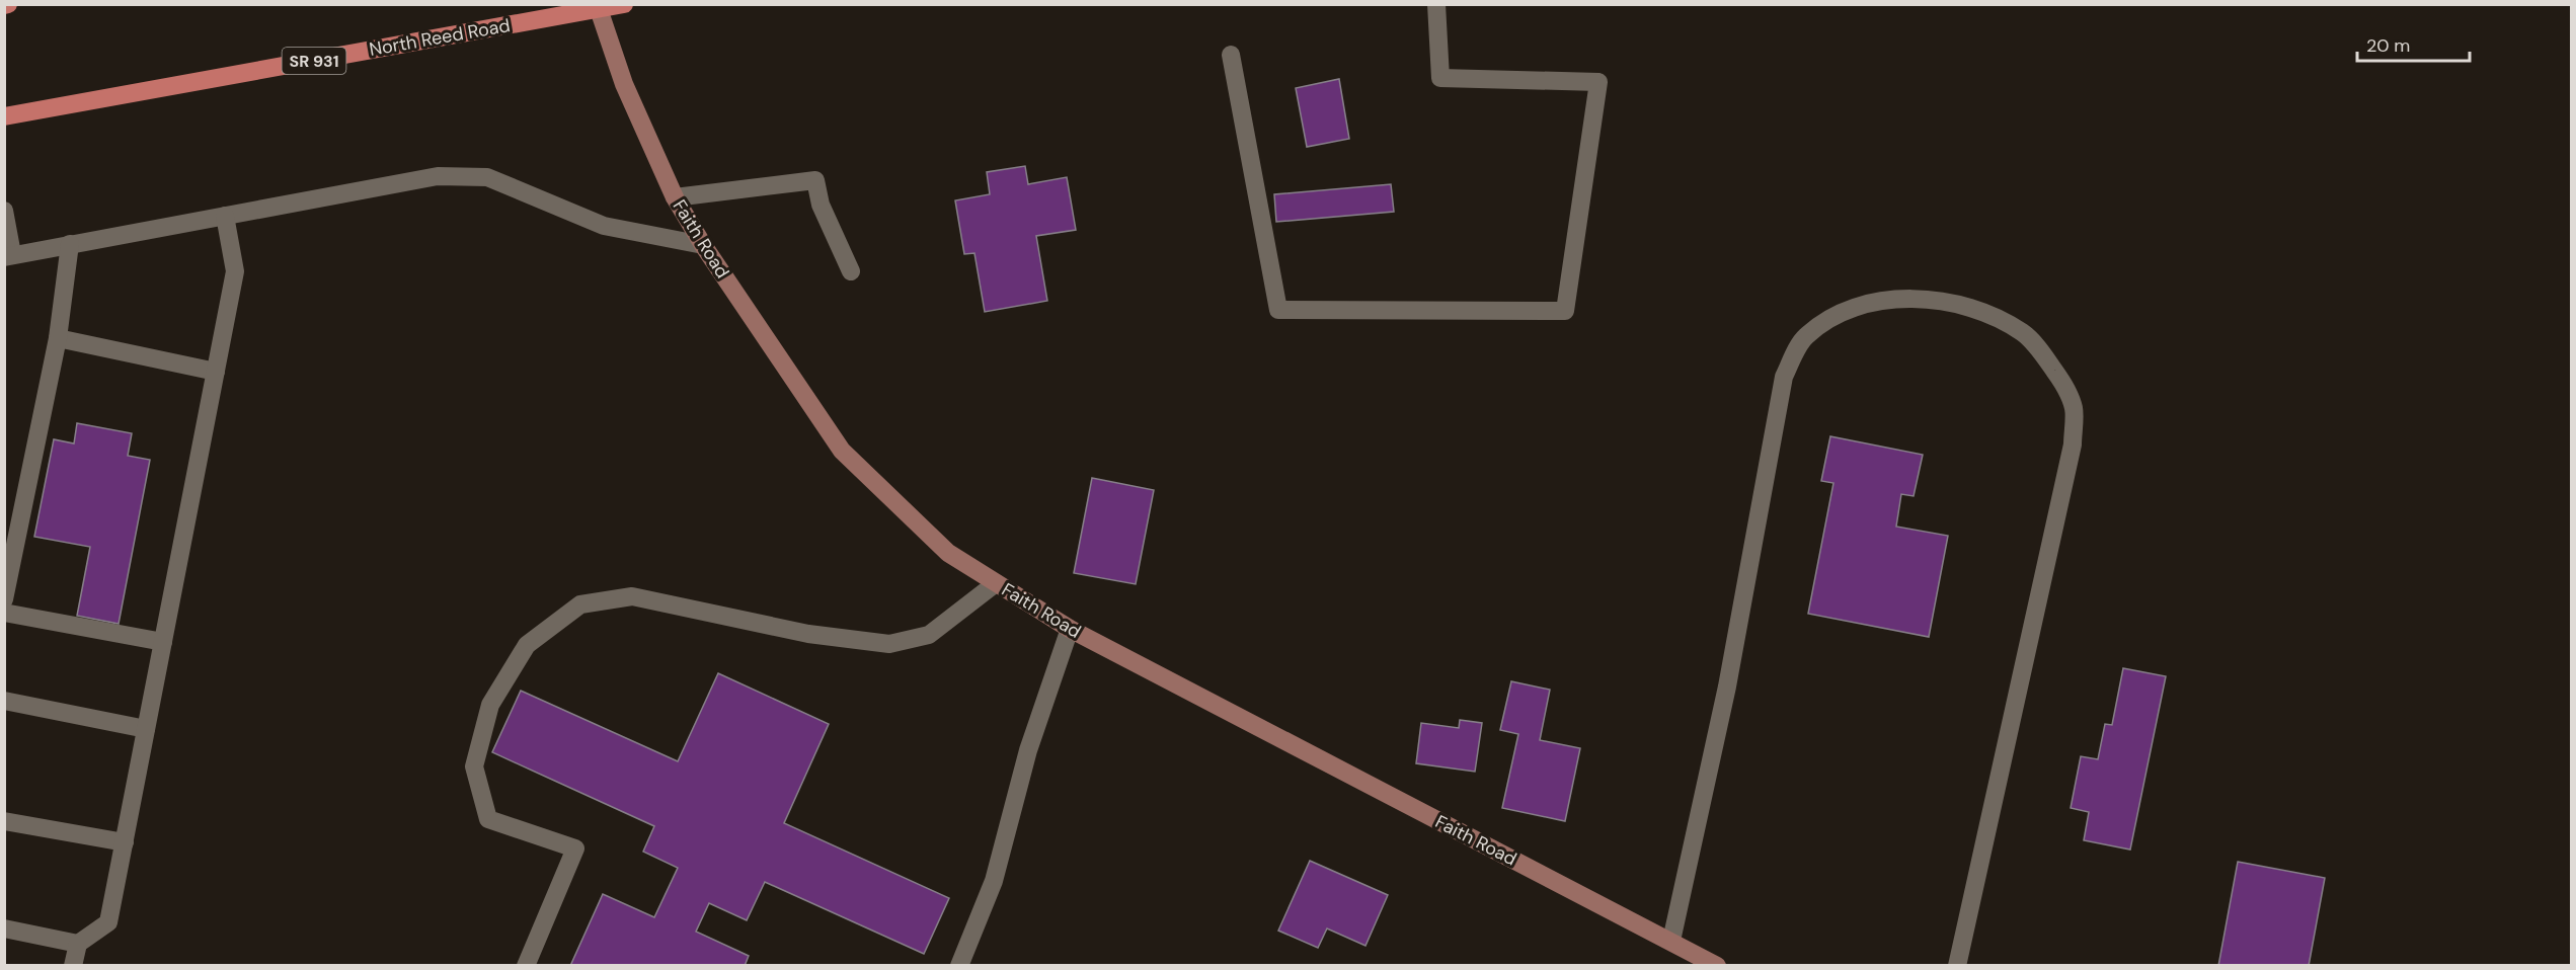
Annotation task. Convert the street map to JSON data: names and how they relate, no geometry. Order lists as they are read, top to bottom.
{
  "streets": {
    "main road": ["North Reed Road", "SR 931"],
    "street": ["Faith Road"]
  },
  "crossings": [
    ["North Reed Road", "Faith Road"]
  ],
  "scale_bar": "20 m"
}
